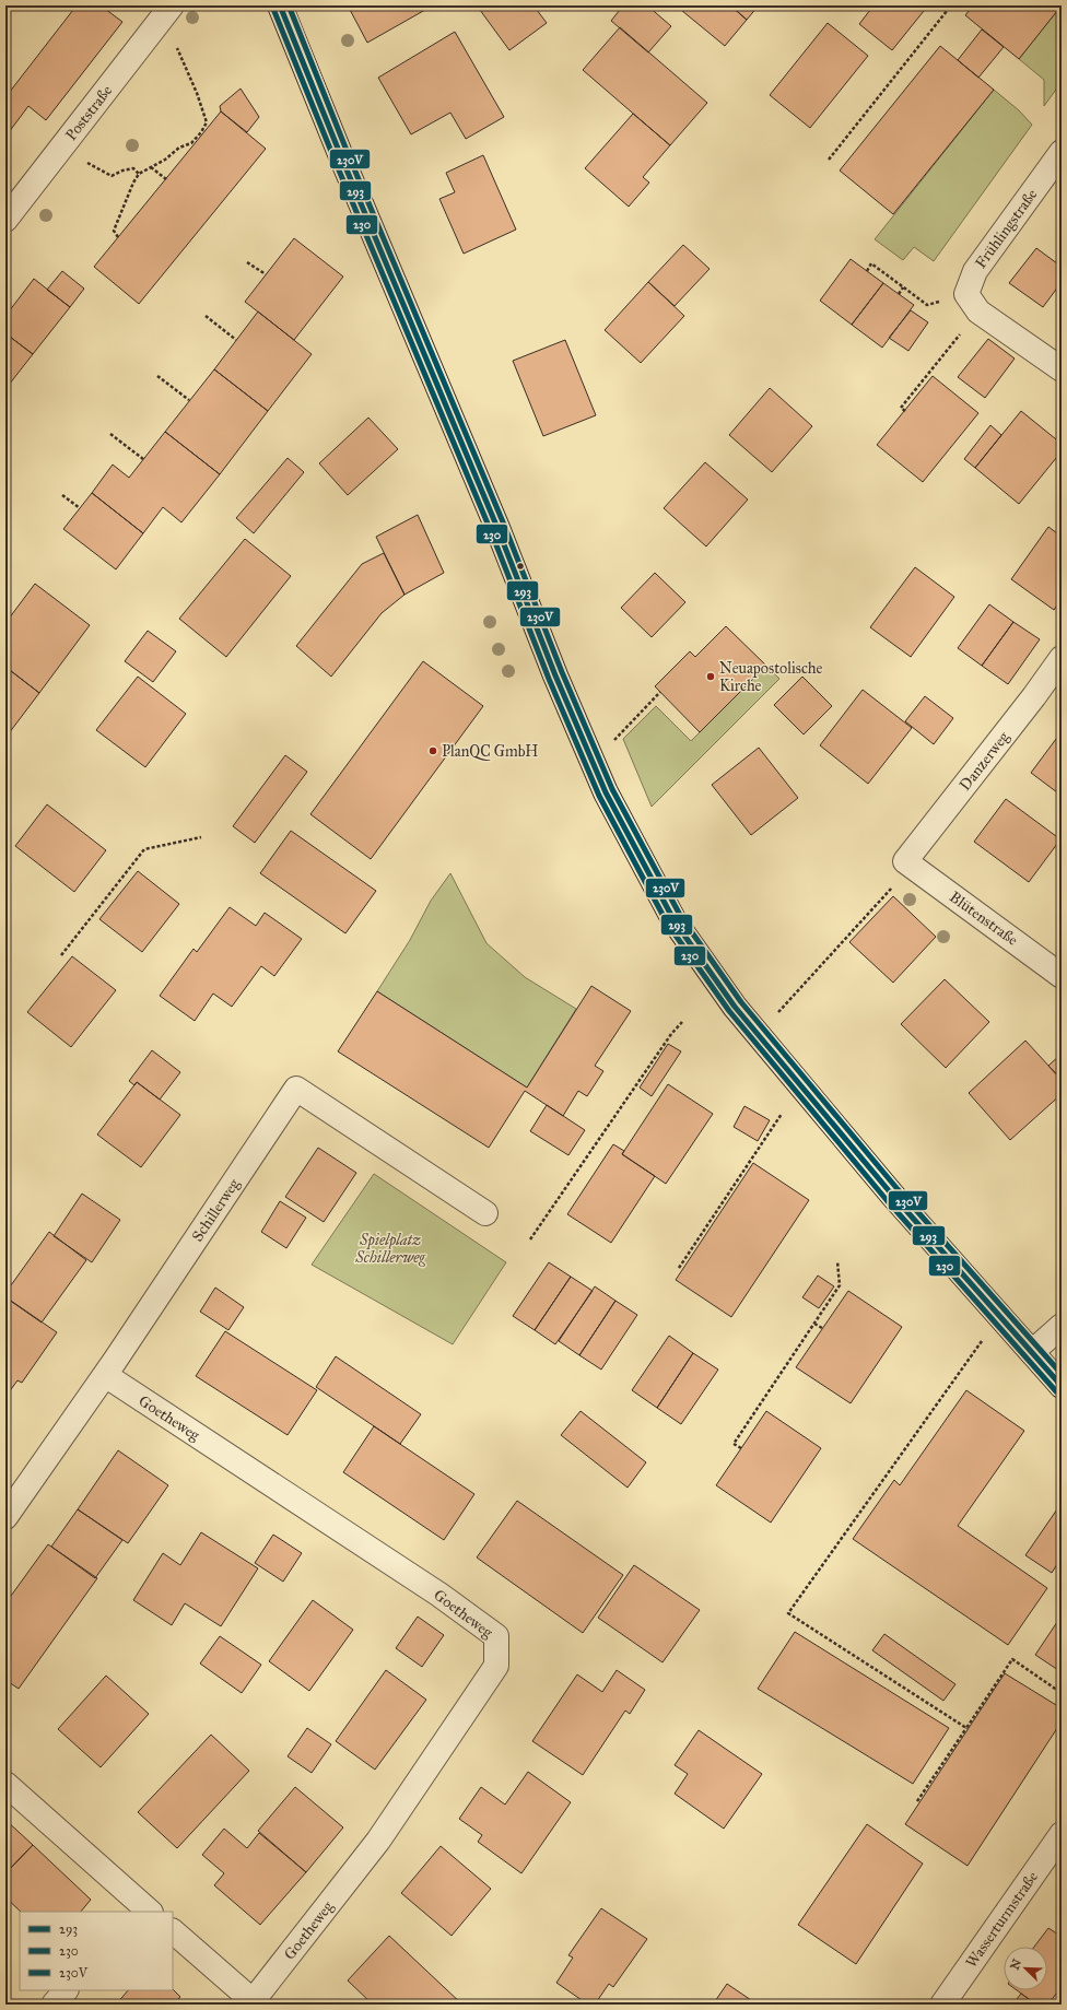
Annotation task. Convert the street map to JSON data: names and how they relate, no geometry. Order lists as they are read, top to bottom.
{
  "streets": {
    "street": [
      "Poststraße",
      "Frühlingstraße",
      "Danzerweg",
      "Blütenstraße",
      "Schillerweg",
      "Goetheweg",
      "Wasserturmstraße"
    ]
  },
  "crossings": [
    ["Danzerweg", "Blütenstraße"],
    ["Schillerweg", "Goetheweg"]
  ],
  "parks": ["Spielplatz Schillerweg"],
  "places": ["Neuapostolische Kirche", "PlanQC GmbH"],
  "lines": ["transit line 293", "transit line 230V", "transit line 230"],
  "legend": ["293", "230", "230V"],
  "north": "top left"
}
